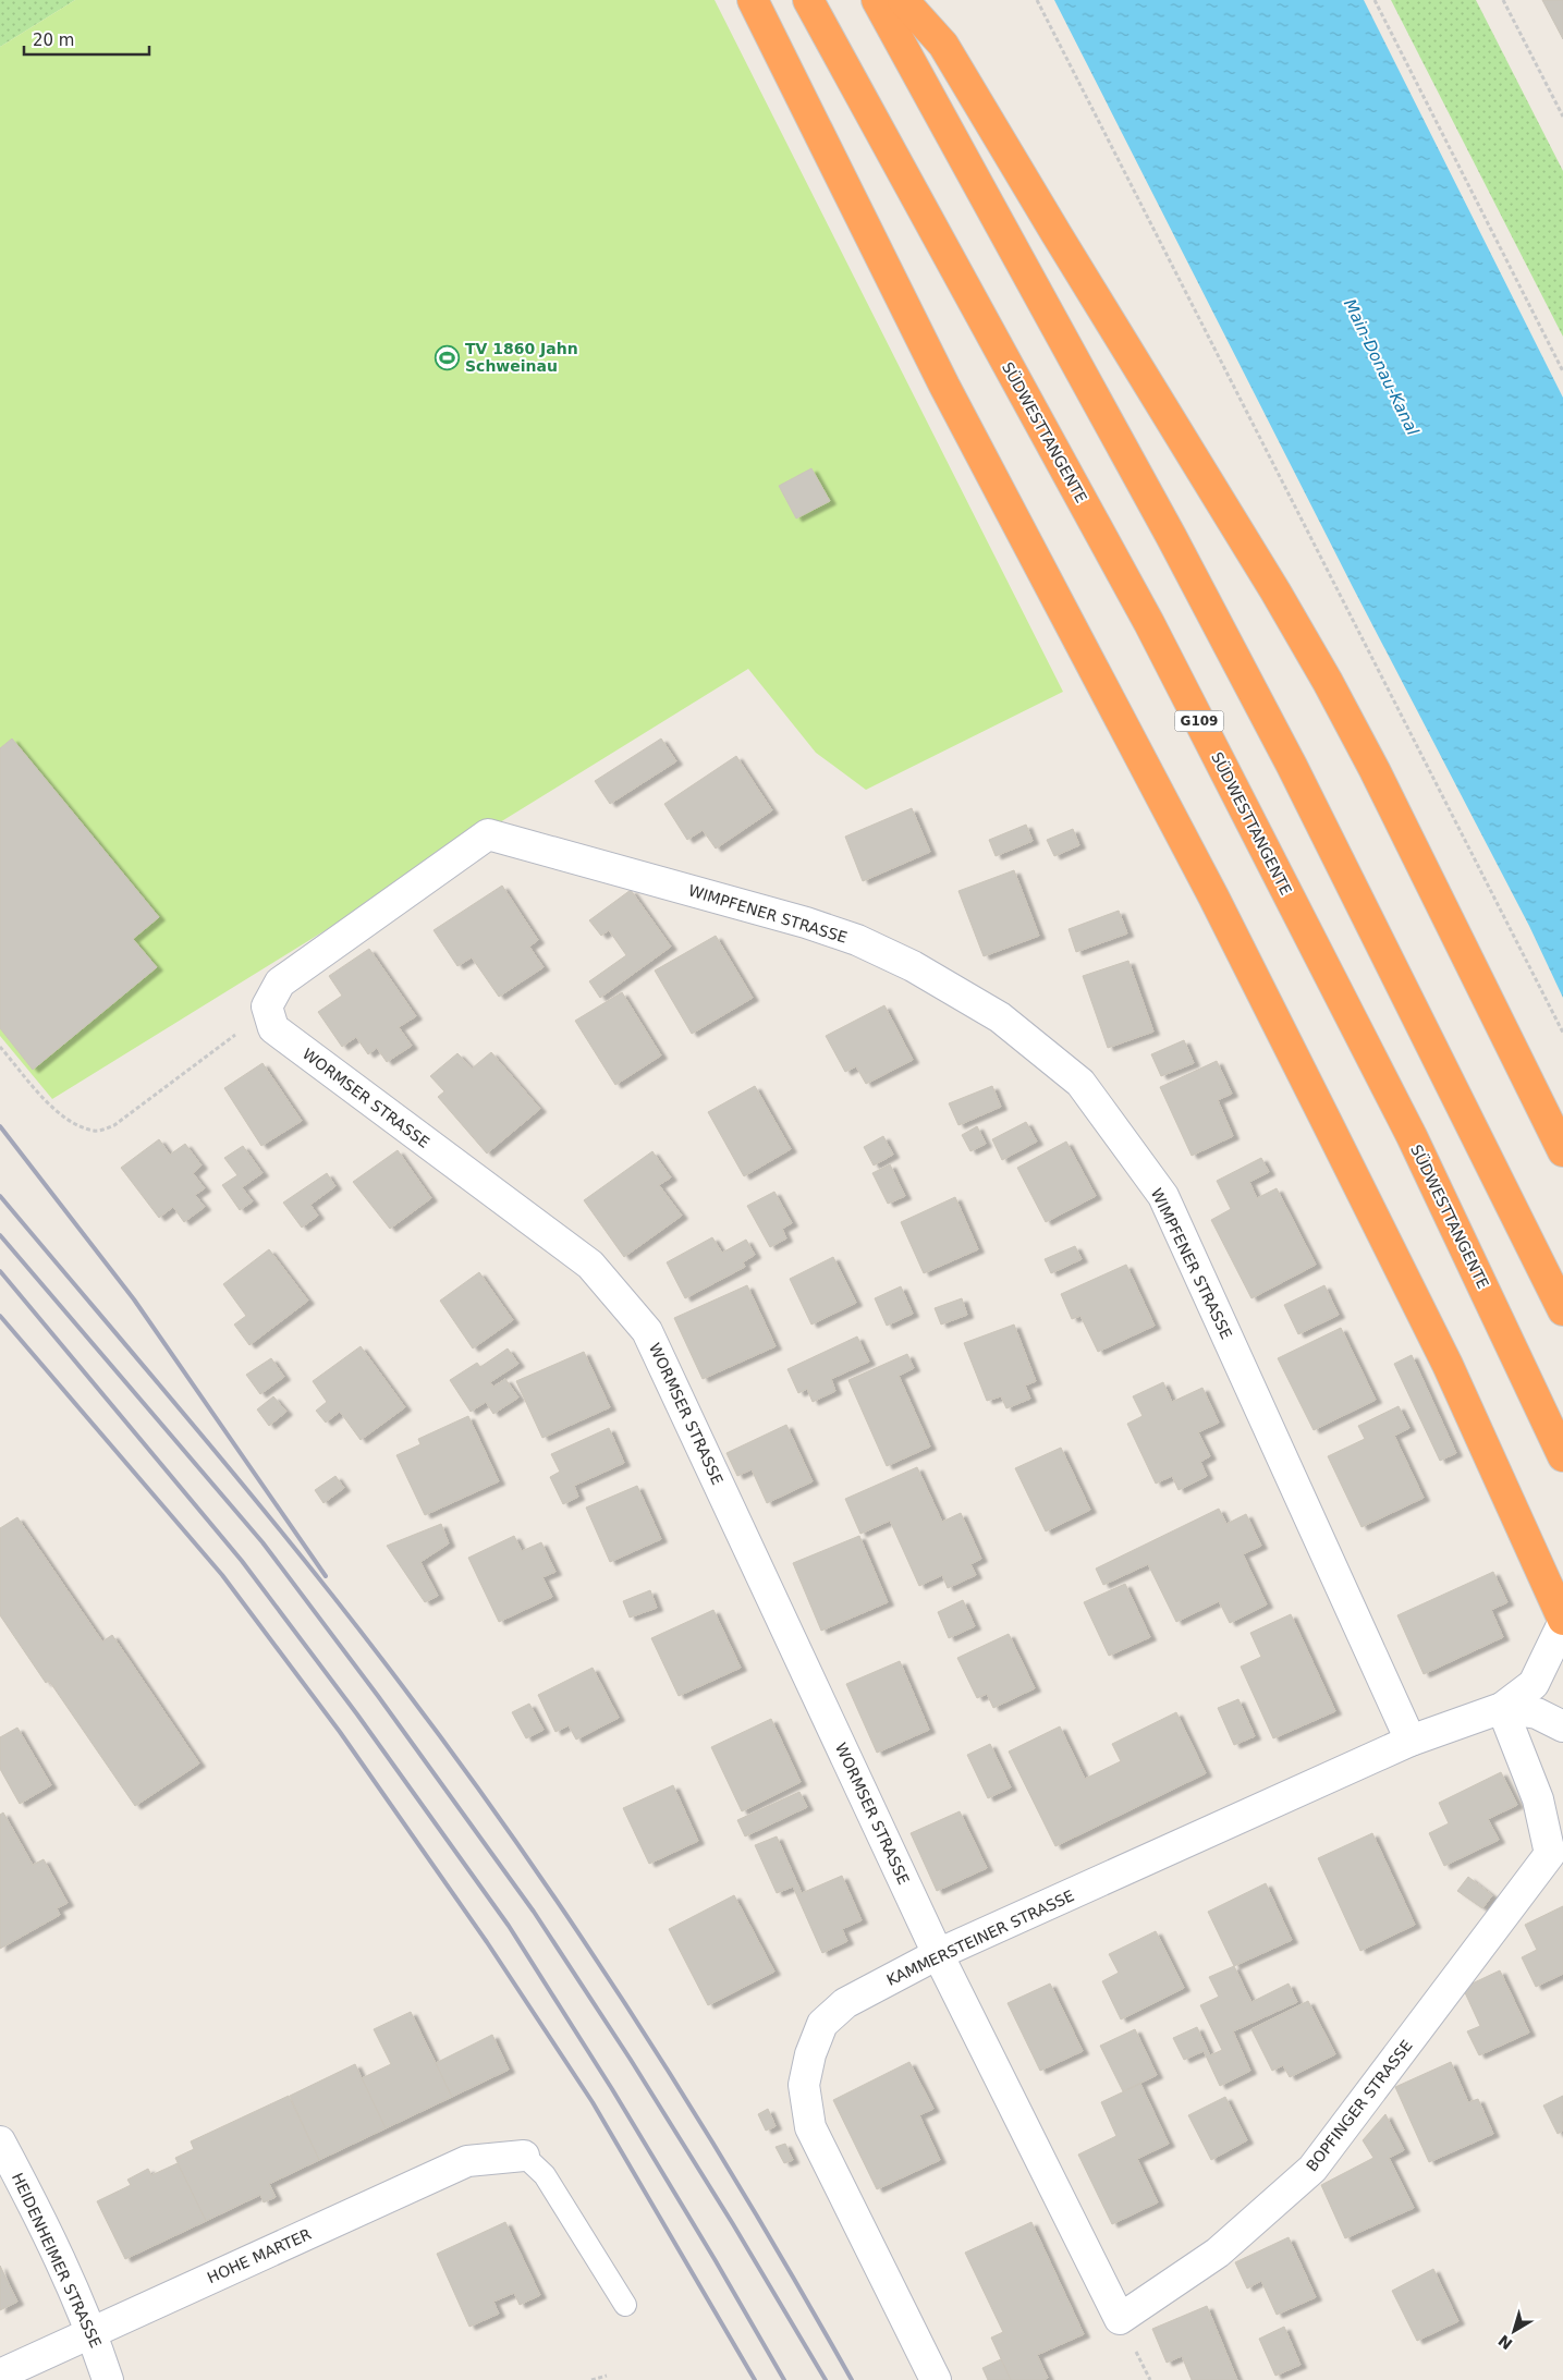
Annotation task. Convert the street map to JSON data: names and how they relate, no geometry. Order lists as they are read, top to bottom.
{
  "streets": {
    "highway": ["SÜDWESTTANGENTE", "G109"],
    "street": [
      "WIMPFENER STRASSE",
      "WORMSER STRASSE",
      "KAMMERSTEINER STRASSE",
      "BOPFINGER STRASSE",
      "HOHE MARTER",
      "HEIDENHEIMER STRASSE"
    ]
  },
  "crossings": [
    ["WIMPFENER STRASSE", "WORMSER STRASSE"],
    ["WIMPFENER STRASSE", "KAMMERSTEINER STRASSE"],
    ["WORMSER STRASSE", "KAMMERSTEINER STRASSE"],
    ["WORMSER STRASSE", "BOPFINGER STRASSE"],
    ["KAMMERSTEINER STRASSE", "BOPFINGER STRASSE"],
    ["HOHE MARTER", "HEIDENHEIMER STRASSE"]
  ],
  "water": ["Main-Donau-Kanal"],
  "places": {
    "sports": ["TV 1860 Jahn Schweinau"]
  },
  "scale_bar": "20 m",
  "north": "bottom left"
}
